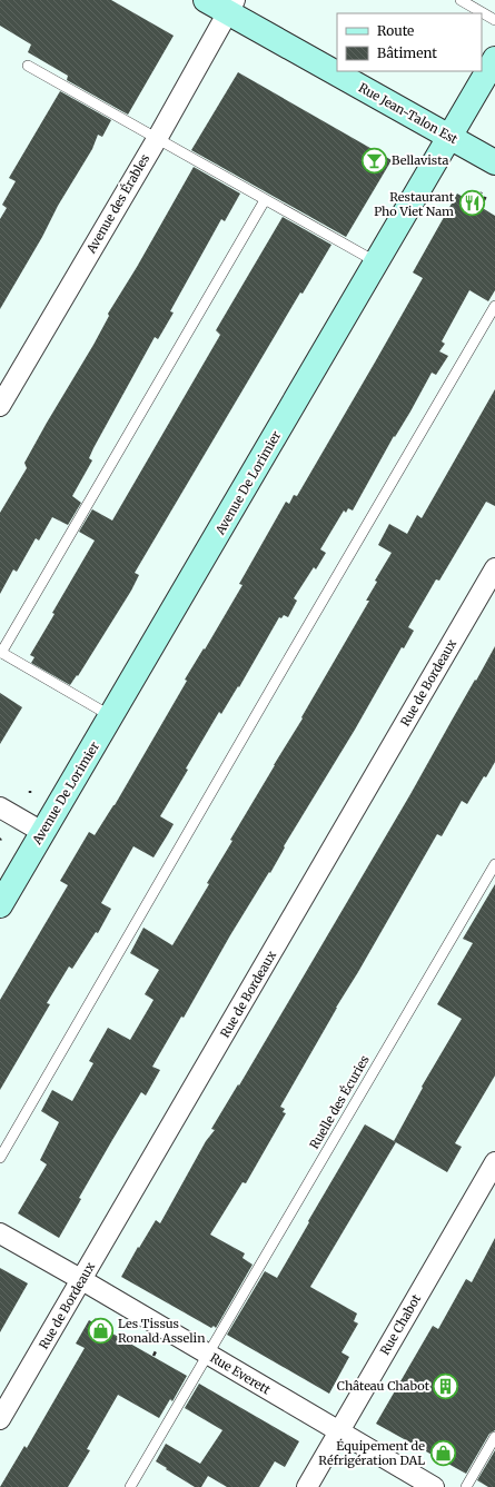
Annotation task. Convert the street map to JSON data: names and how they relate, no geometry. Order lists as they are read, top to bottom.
{
  "streets": {
    "main road": ["Rue Jean-Talon Est", "Avenue De Lorimier"],
    "street": [
      "Avenue des Érables",
      "Rue de Bordeaux",
      "Rue Chabot",
      "Rue Everett"
    ],
    "lane": ["Ruelle des Écuries"]
  },
  "crossings": [
    ["Rue Jean-Talon Est", "Avenue des Érables"],
    ["Rue Jean-Talon Est", "Avenue De Lorimier"],
    ["Rue de Bordeaux", "Rue Everett"],
    ["Ruelle des Écuries", "Rue Everett"],
    ["Rue Chabot", "Rue Everett"]
  ],
  "places": {
    "bar": ["Bellavista"],
    "restaurant": ["Restaurant Pho Viet Nam"],
    "shop": ["Les Tissus Ronald Asselin", "Équipement de Réfrigération DAL"],
    "building": ["Château Chabot"]
  },
  "legend": ["Route", "Bâtiment"]
}
